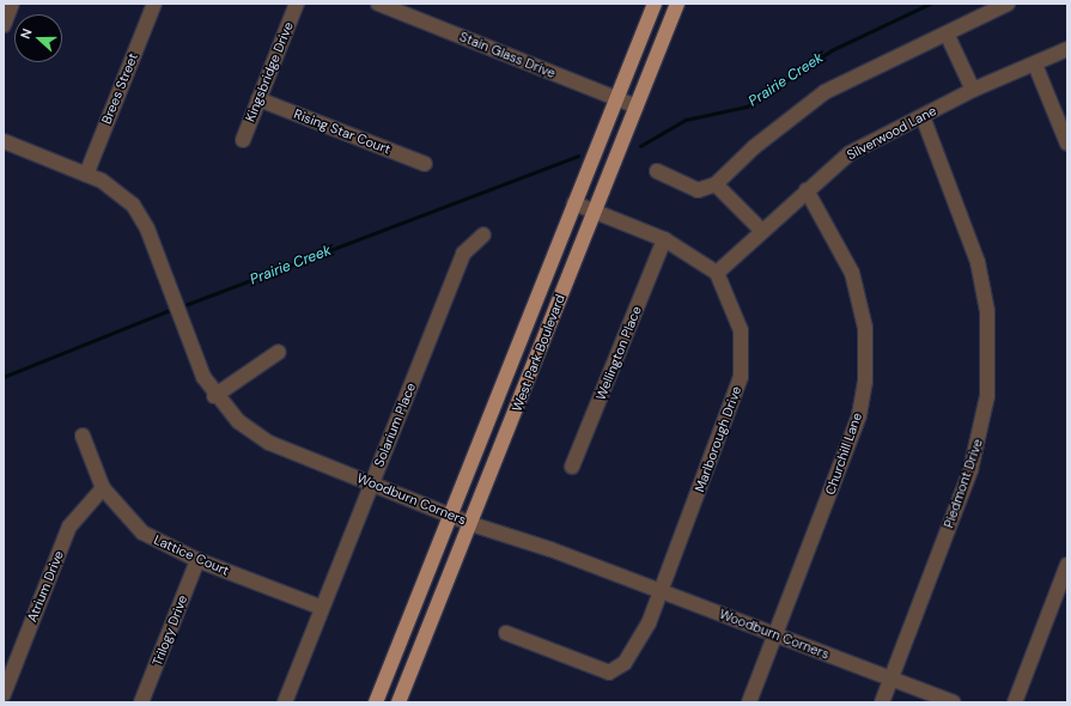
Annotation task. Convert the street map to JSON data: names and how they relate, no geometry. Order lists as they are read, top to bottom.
{
  "streets": {
    "main road": ["West Park Boulevard"],
    "street": [
      "Stain Glass Drive",
      "Kingsbridge Drive",
      "Brees Street",
      "Rising Star Court",
      "Silverwood Lane",
      "Wellington Place",
      "Solarium Place",
      "Marlborough Drive",
      "Churchill Lane",
      "Piedmont Drive",
      "Woodburn Corners",
      "Lattice Court",
      "Atrium Drive",
      "Trilogy Drive"
    ]
  },
  "crossings": [
    ["Stain Glass Drive", "West Park Boulevard"],
    ["Kingsbridge Drive", "Rising Star Court"],
    ["Brees Street", "Woodburn Corners"],
    ["Silverwood Lane", "Marlborough Drive"],
    ["Silverwood Lane", "Churchill Lane"],
    ["Silverwood Lane", "Piedmont Drive"],
    ["West Park Boulevard", "Woodburn Corners"],
    ["Solarium Place", "Woodburn Corners"],
    ["Solarium Place", "Lattice Court"],
    ["Marlborough Drive", "Woodburn Corners"],
    ["Churchill Lane", "Woodburn Corners"],
    ["Piedmont Drive", "Woodburn Corners"],
    ["Lattice Court", "Atrium Drive"],
    ["Lattice Court", "Trilogy Drive"]
  ],
  "water": ["Prairie Creek"],
  "north": "left"
}
